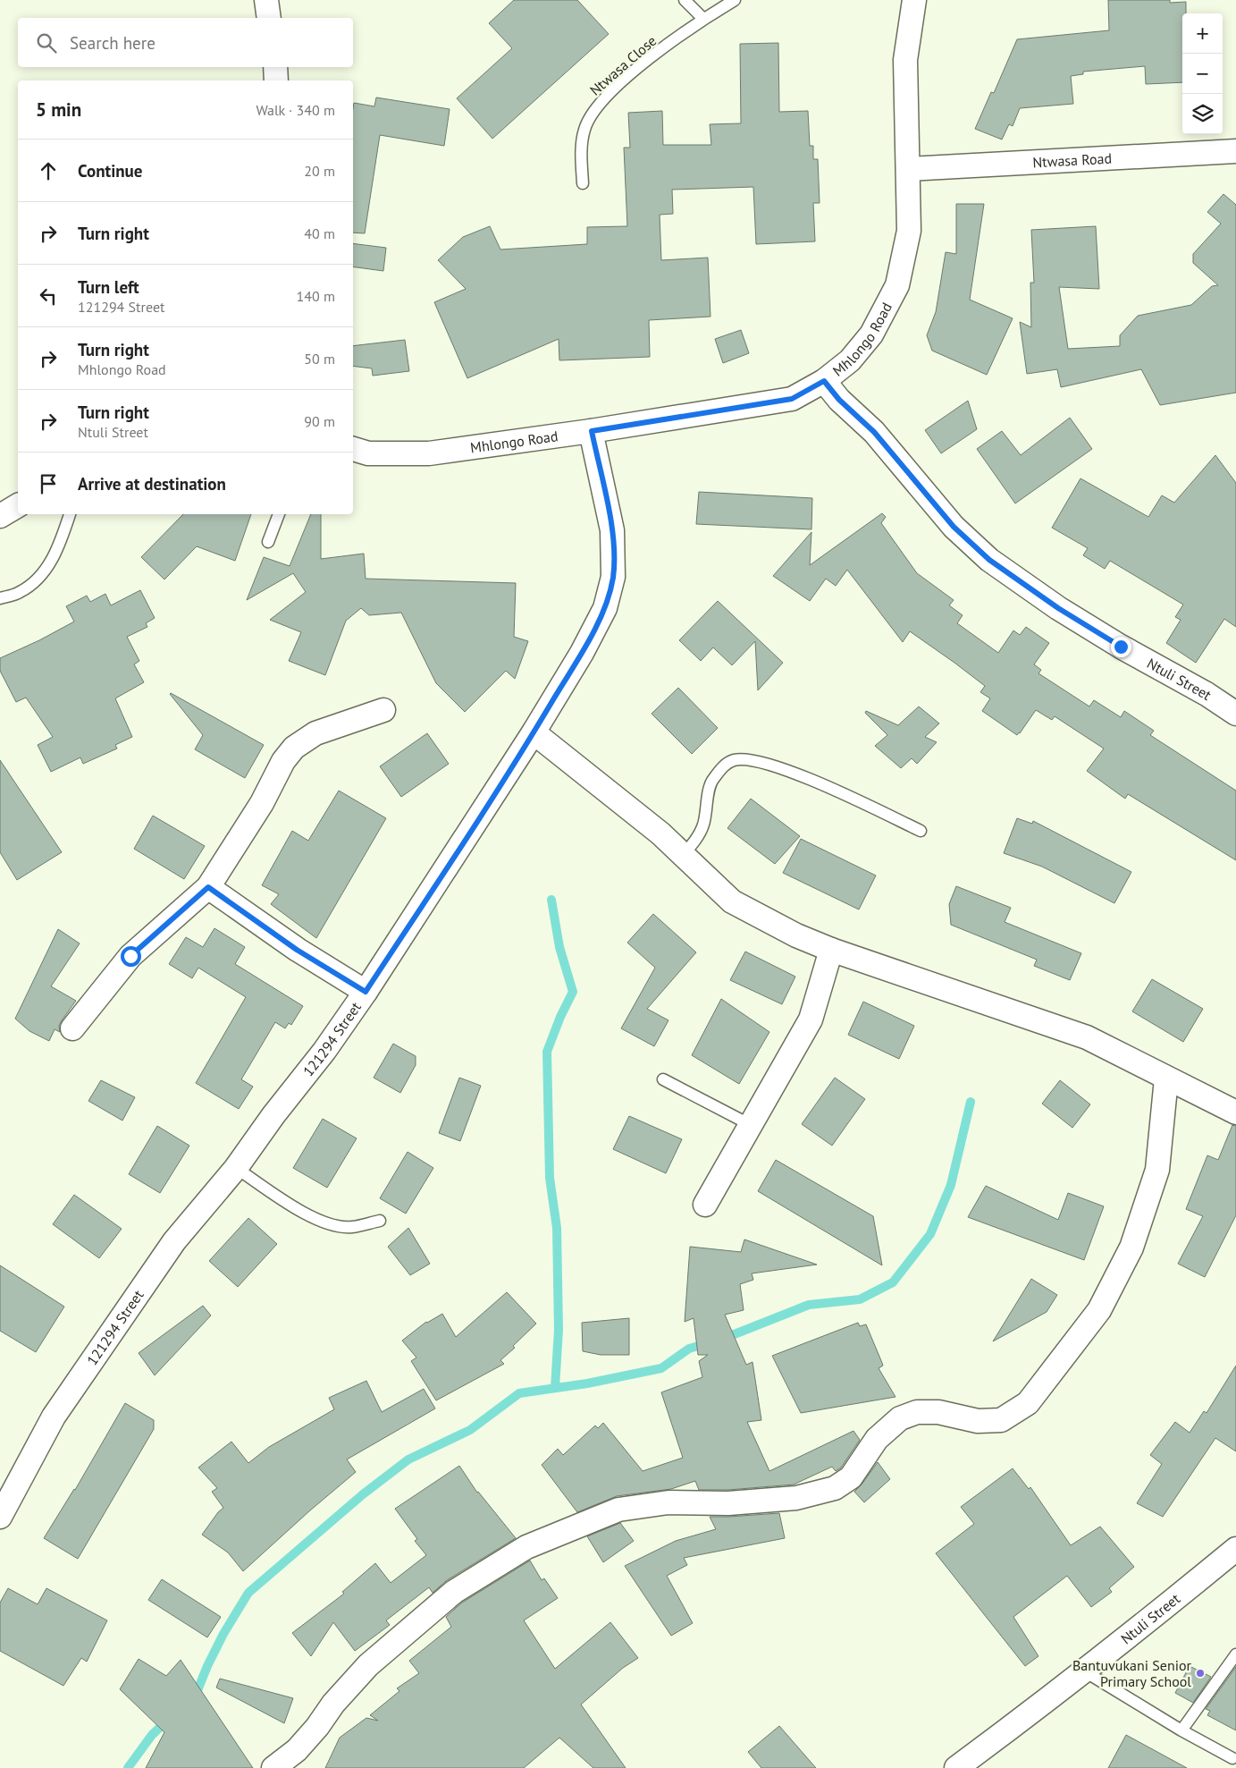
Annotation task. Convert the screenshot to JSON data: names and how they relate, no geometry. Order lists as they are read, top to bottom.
{
  "streets": {
    "street": [
      "Ntwasa Road",
      "Mhlongo Road",
      "Ntuli Street",
      "121294 Street"
    ],
    "lane": ["Ntwasa Close"]
  },
  "crossings": [
    ["Ntwasa Road", "Mhlongo Road"],
    ["Mhlongo Road", "Ntuli Street"],
    ["Mhlongo Road", "121294 Street"]
  ],
  "places": ["Bantuvukani Senior Primary School"],
  "page": {
    "map_buttons": ["+", "−"],
    "search": "Search here",
    "heading": ["5 min", "Walk · 340 m"],
    "list": [
      ["Continue", "20 m"],
      ["Turn right", "40 m"],
      ["Turn left", "121294 Street", "140 m"],
      ["Turn right", "Mhlongo Road", "50 m"],
      ["Turn right", "Ntuli Street", "90 m"],
      "Arrive at destination"
    ]
  }
}
